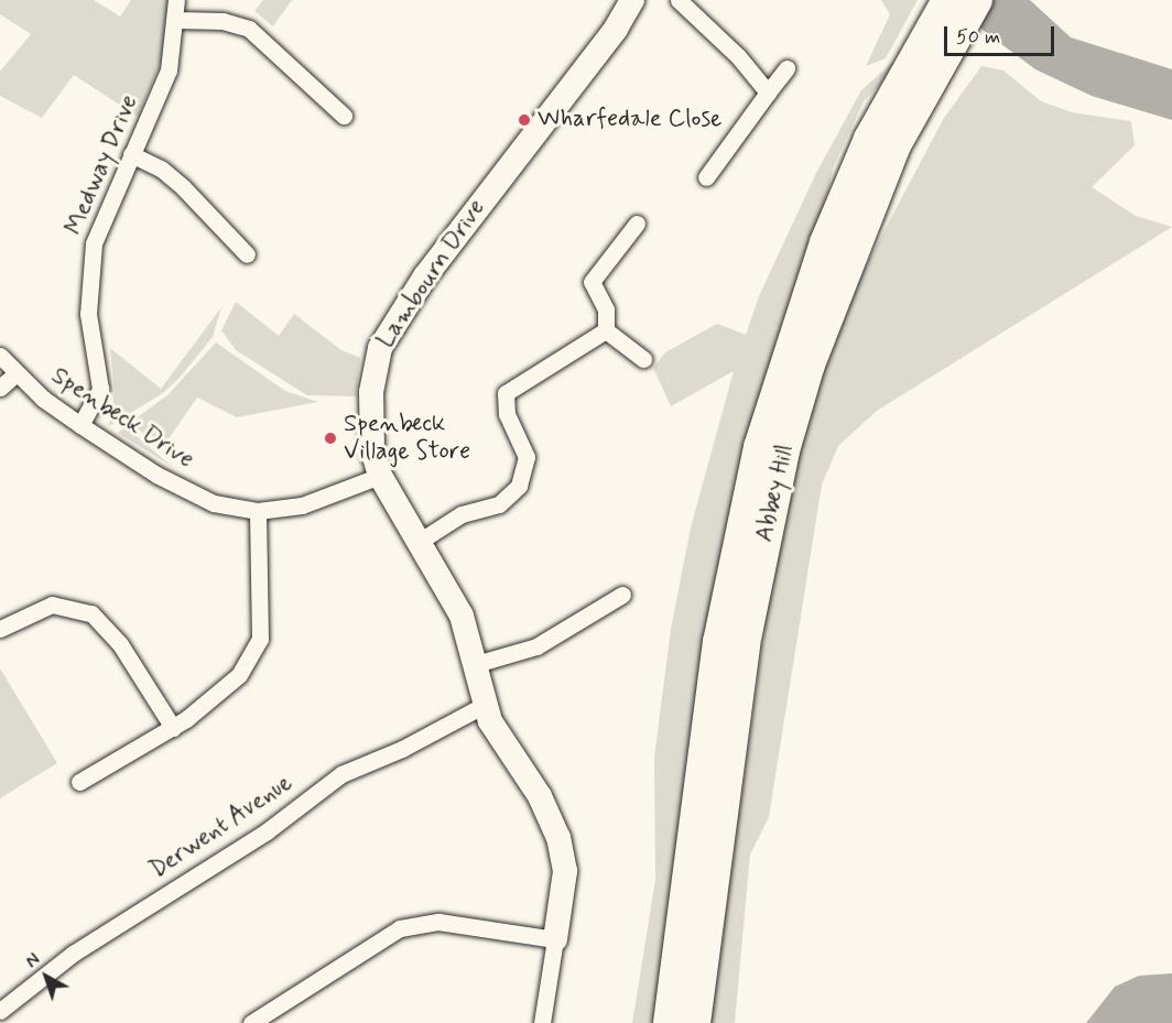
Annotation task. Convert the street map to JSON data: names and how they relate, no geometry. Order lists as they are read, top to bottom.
{
  "streets": {
    "highway": ["Abbey Hill"],
    "street": [
      "Medway Drive",
      "Lambourn Drive",
      "Spenbeck Drive",
      "Derwent Avenue"
    ]
  },
  "crossings": [
    ["Medway Drive", "Spenbeck Drive"],
    ["Lambourn Drive", "Spenbeck Drive"],
    ["Lambourn Drive", "Derwent Avenue"]
  ],
  "places": ["Wharfedale Close", "Spenbeck Village Store"],
  "scale_bar": "50 m",
  "north": "top left"
}
